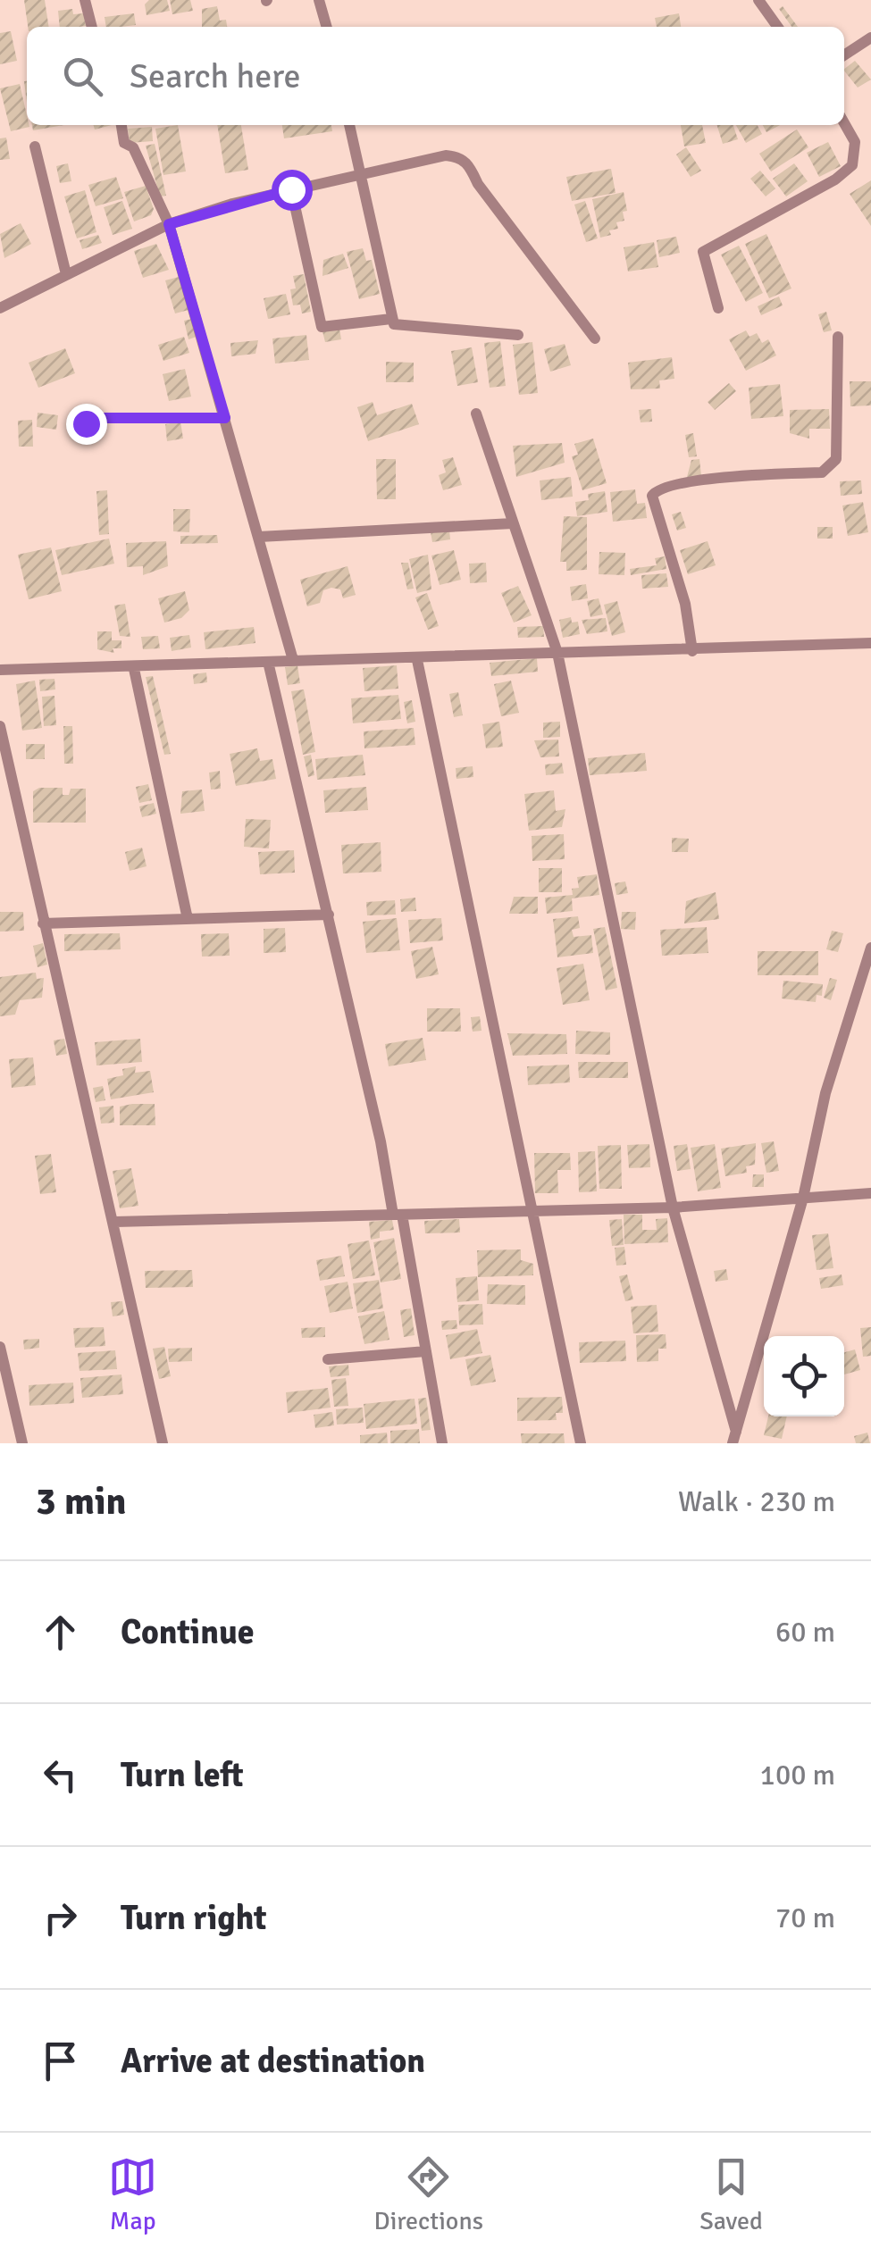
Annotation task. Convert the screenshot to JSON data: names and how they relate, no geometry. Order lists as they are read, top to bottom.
{
  "page": {
    "search": "Search here",
    "heading": ["3 min", "Walk · 230 m"],
    "list": [
      ["Continue", "60 m"],
      ["Turn left", "100 m"],
      ["Turn right", "70 m"],
      "Arrive at destination"
    ],
    "nav": ["Map", "Directions", "Saved"]
  }
}
